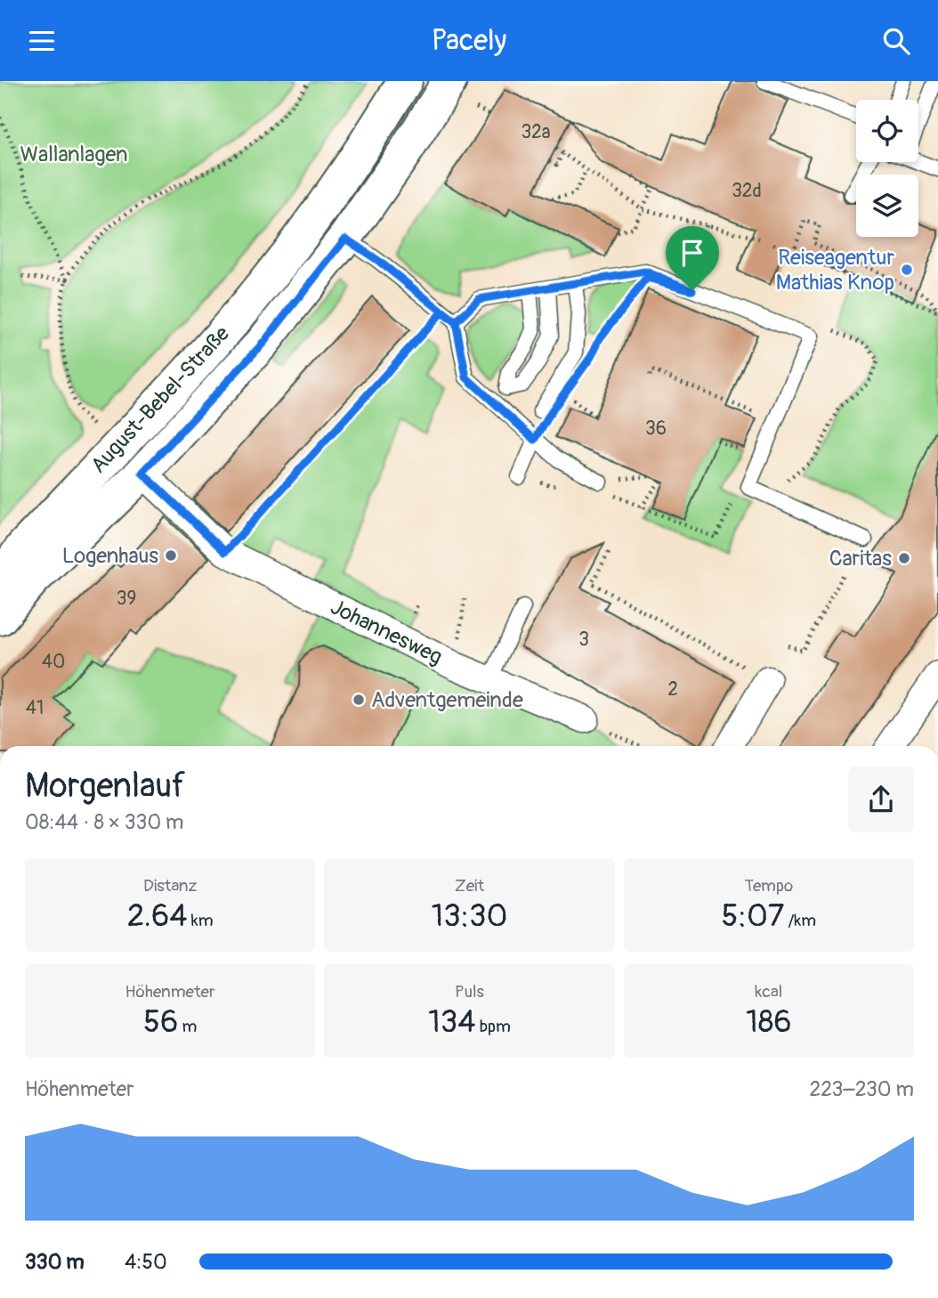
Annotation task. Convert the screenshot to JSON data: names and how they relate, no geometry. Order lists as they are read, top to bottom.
{
  "streets": {
    "main road": ["August-Bebel-Straße"],
    "street": ["Johannesweg"]
  },
  "crossings": [
    ["August-Bebel-Straße", "Johannesweg"]
  ],
  "parks": ["Wallanlagen"],
  "places": [
    "Reiseagentur Mathias Knop",
    "Logenhaus",
    "Caritas",
    "Adventgemeinde"
  ],
  "house_numbers": [
    "32a",
    "32d",
    "36",
    "39",
    "3",
    "40",
    "2",
    "41"
  ],
  "page": {
    "header": "Pacely",
    "heading": ["Morgenlauf", "08:44 · 8 × 330 m"],
    "stats": [
      ["Distanz", "2.64 km"],
      ["Zeit", "13:30"],
      ["Tempo", "5:07 /km"],
      ["Höhenmeter", "56 m"],
      ["Puls", "134 bpm"],
      ["kcal", "186"]
    ],
    "chart": ["Höhenmeter", "223–230 m"],
    "list": [
      {
        "name": "330 m",
        "note": "4:50"
      }
    ]
  }
}
